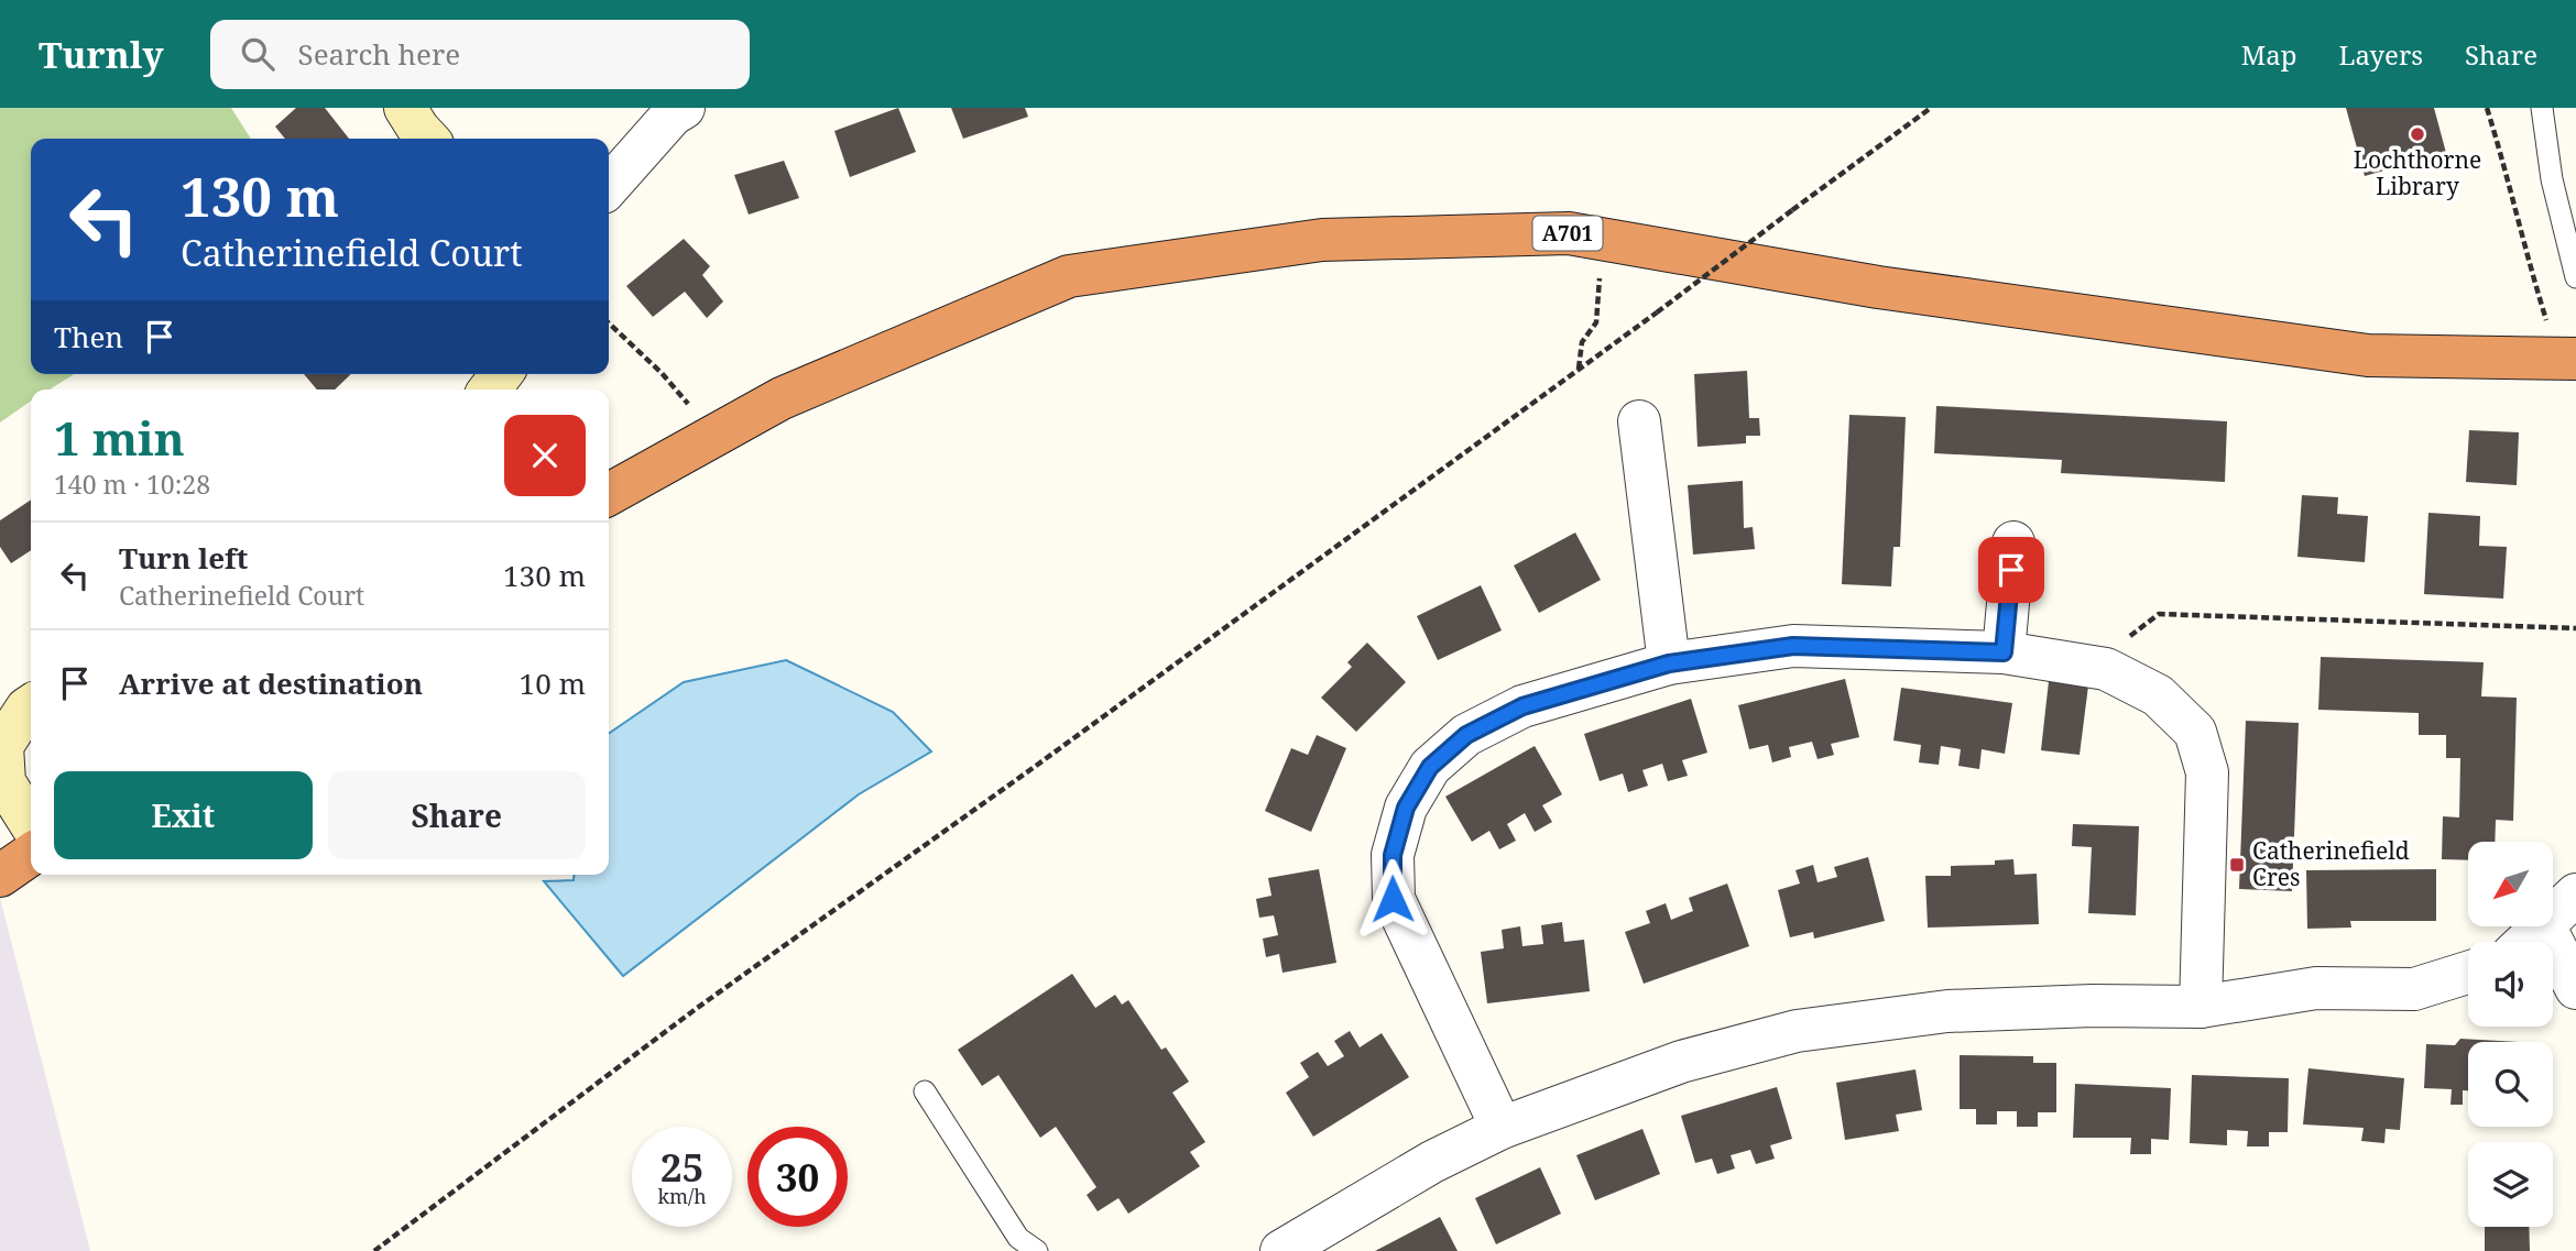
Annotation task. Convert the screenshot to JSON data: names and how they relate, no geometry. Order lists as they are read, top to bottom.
{
  "streets": {
    "highway": ["A701"]
  },
  "places": {
    "other": ["Lochthorne Library"],
    "transit": ["Catherinefield Cres"]
  },
  "north": "bottom left",
  "page": {
    "header": "Turnly",
    "search": "Search here",
    "nav": ["Map", "Layers", "Share"],
    "turn": ["130 m", "Catherinefield Court"],
    "then": "Then",
    "heading": ["1 min", "140 m · 10:28"],
    "list": [
      {
        "name": "Turn left",
        "note": "Catherinefield Court",
        "value": "130 m"
      },
      {
        "name": "Arrive at destination",
        "value": "10 m"
      }
    ],
    "buttons": ["Exit", "Share"],
    "speed": "25 km/h",
    "limit": "30"
  }
}
